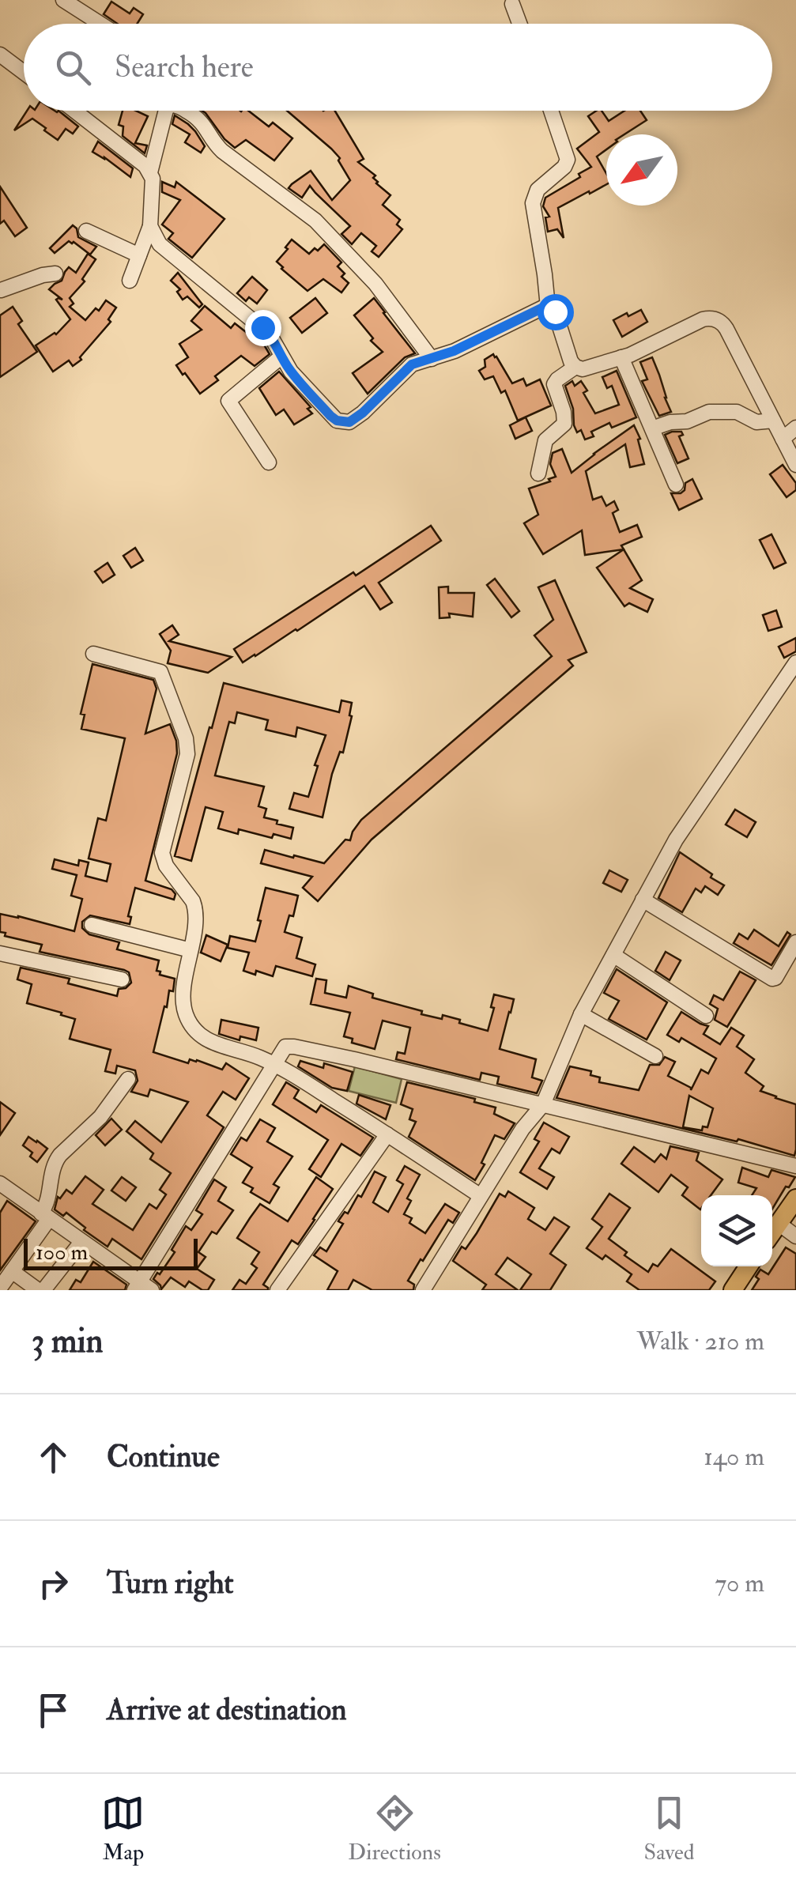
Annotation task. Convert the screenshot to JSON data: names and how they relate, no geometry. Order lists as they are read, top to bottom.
{
  "scale_bar": "100 m",
  "north": "bottom left",
  "page": {
    "search": "Search here",
    "scale": "100 m",
    "heading": ["3 min", "Walk · 210 m"],
    "list": [
      ["Continue", "140 m"],
      ["Turn right", "70 m"],
      "Arrive at destination"
    ],
    "nav": ["Map", "Directions", "Saved"]
  }
}
